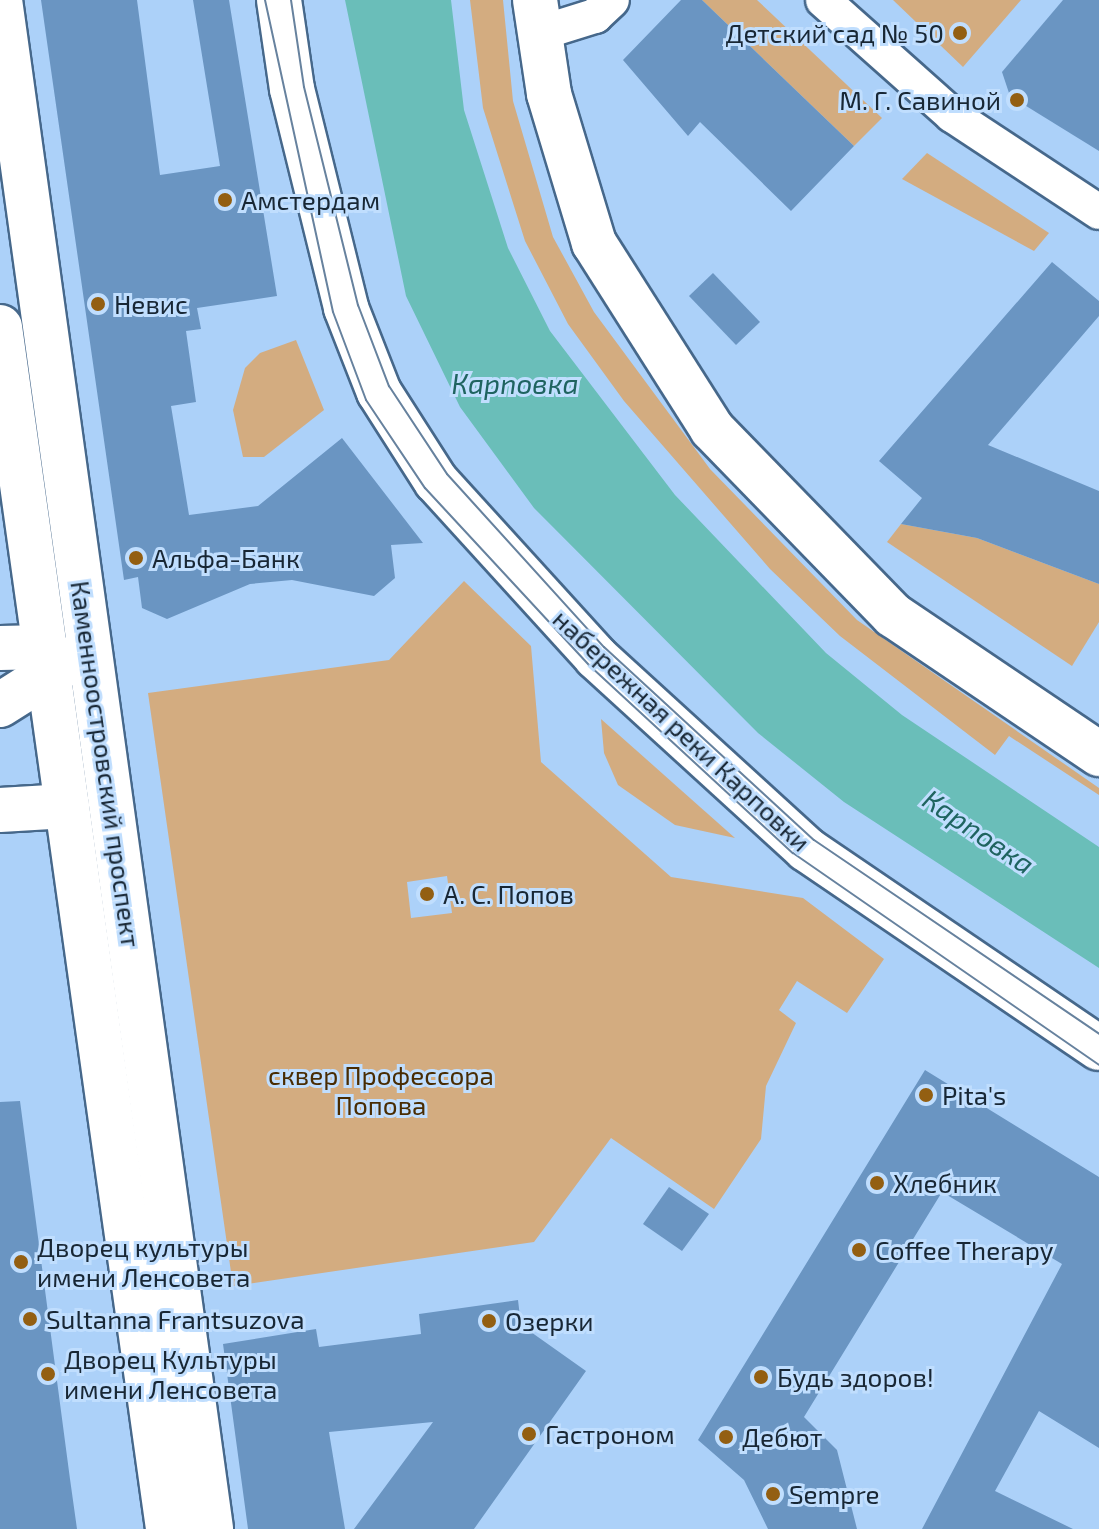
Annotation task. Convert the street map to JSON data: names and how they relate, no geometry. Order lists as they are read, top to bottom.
{
  "streets": {
    "main road": ["набережная реки Карповки", "Каменноостровский проспект"]
  },
  "water": ["Карповка"],
  "parks": ["сквер Профессора Попова"],
  "places": [
    "Детский сад № 50",
    "М. Г. Савиной",
    "Амстердам",
    "Невис",
    "Альфа-Банк",
    "А. С. Попов",
    "Pita's",
    "Хлебник",
    "Coffee Therapy",
    "Дворец культуры имени Ленсовета",
    "Sultanna Frantsuzova",
    "Озерки",
    "Дворец Культуры имени Ленсовета",
    "Будь здоров!",
    "Гастроном",
    "Дебют",
    "Sempre"
  ]
}
